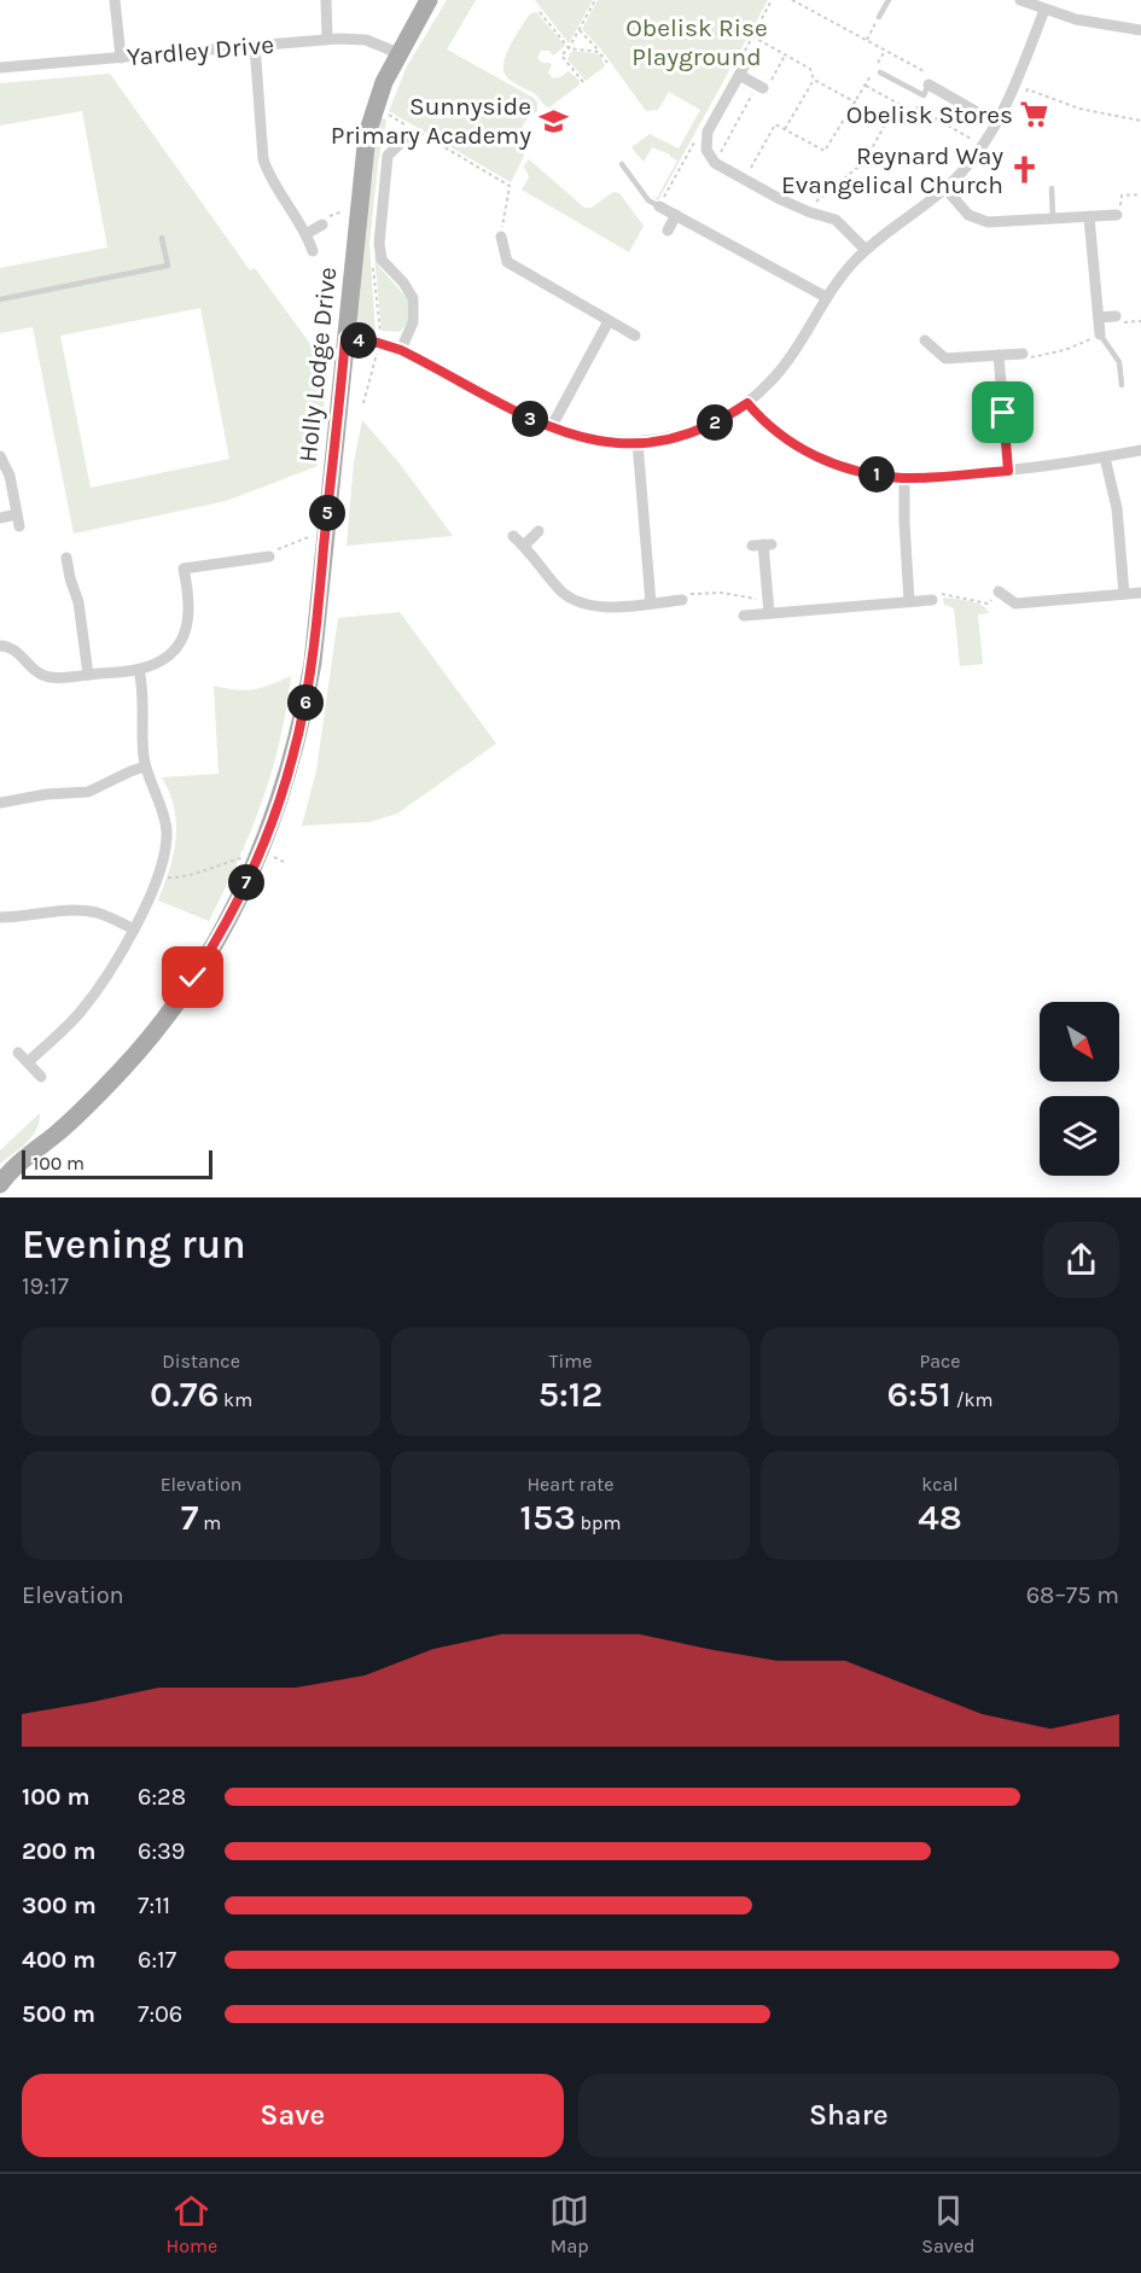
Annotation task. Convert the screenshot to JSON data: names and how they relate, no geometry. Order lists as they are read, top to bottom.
{
  "streets": {
    "main road": ["Holly Lodge Drive"],
    "street": ["Yardley Drive"]
  },
  "crossings": [
    ["Yardley Drive", "Holly Lodge Drive"]
  ],
  "parks": ["Obelisk Rise Playground"],
  "places": {
    "supermarket": ["Obelisk Stores"],
    "school or university": ["Sunnyside Primary Academy"],
    "church": ["Reynard Way Evangelical Church"]
  },
  "scale_bar": "100 m",
  "north": "bottom right",
  "page": {
    "pins": [
      "4",
      "3",
      "2",
      "1",
      "5",
      "6",
      "7"
    ],
    "scale": "100 m",
    "heading": ["Evening run", "19:17"],
    "stats": [
      ["Distance", "0.76 km"],
      ["Time", "5:12"],
      ["Pace", "6:51 /km"],
      ["Elevation", "7 m"],
      ["Heart rate", "153 bpm"],
      ["kcal", "48"]
    ],
    "chart": ["Elevation", "68–75 m"],
    "list": [
      {
        "name": "100 m",
        "note": "6:28"
      },
      {
        "name": "200 m",
        "note": "6:39"
      },
      {
        "name": "300 m",
        "note": "7:11"
      },
      {
        "name": "400 m",
        "note": "6:17"
      },
      {
        "name": "500 m",
        "note": "7:06"
      }
    ],
    "buttons": ["Save", "Share"],
    "tabs": ["Home", "Map", "Saved"]
  }
}
